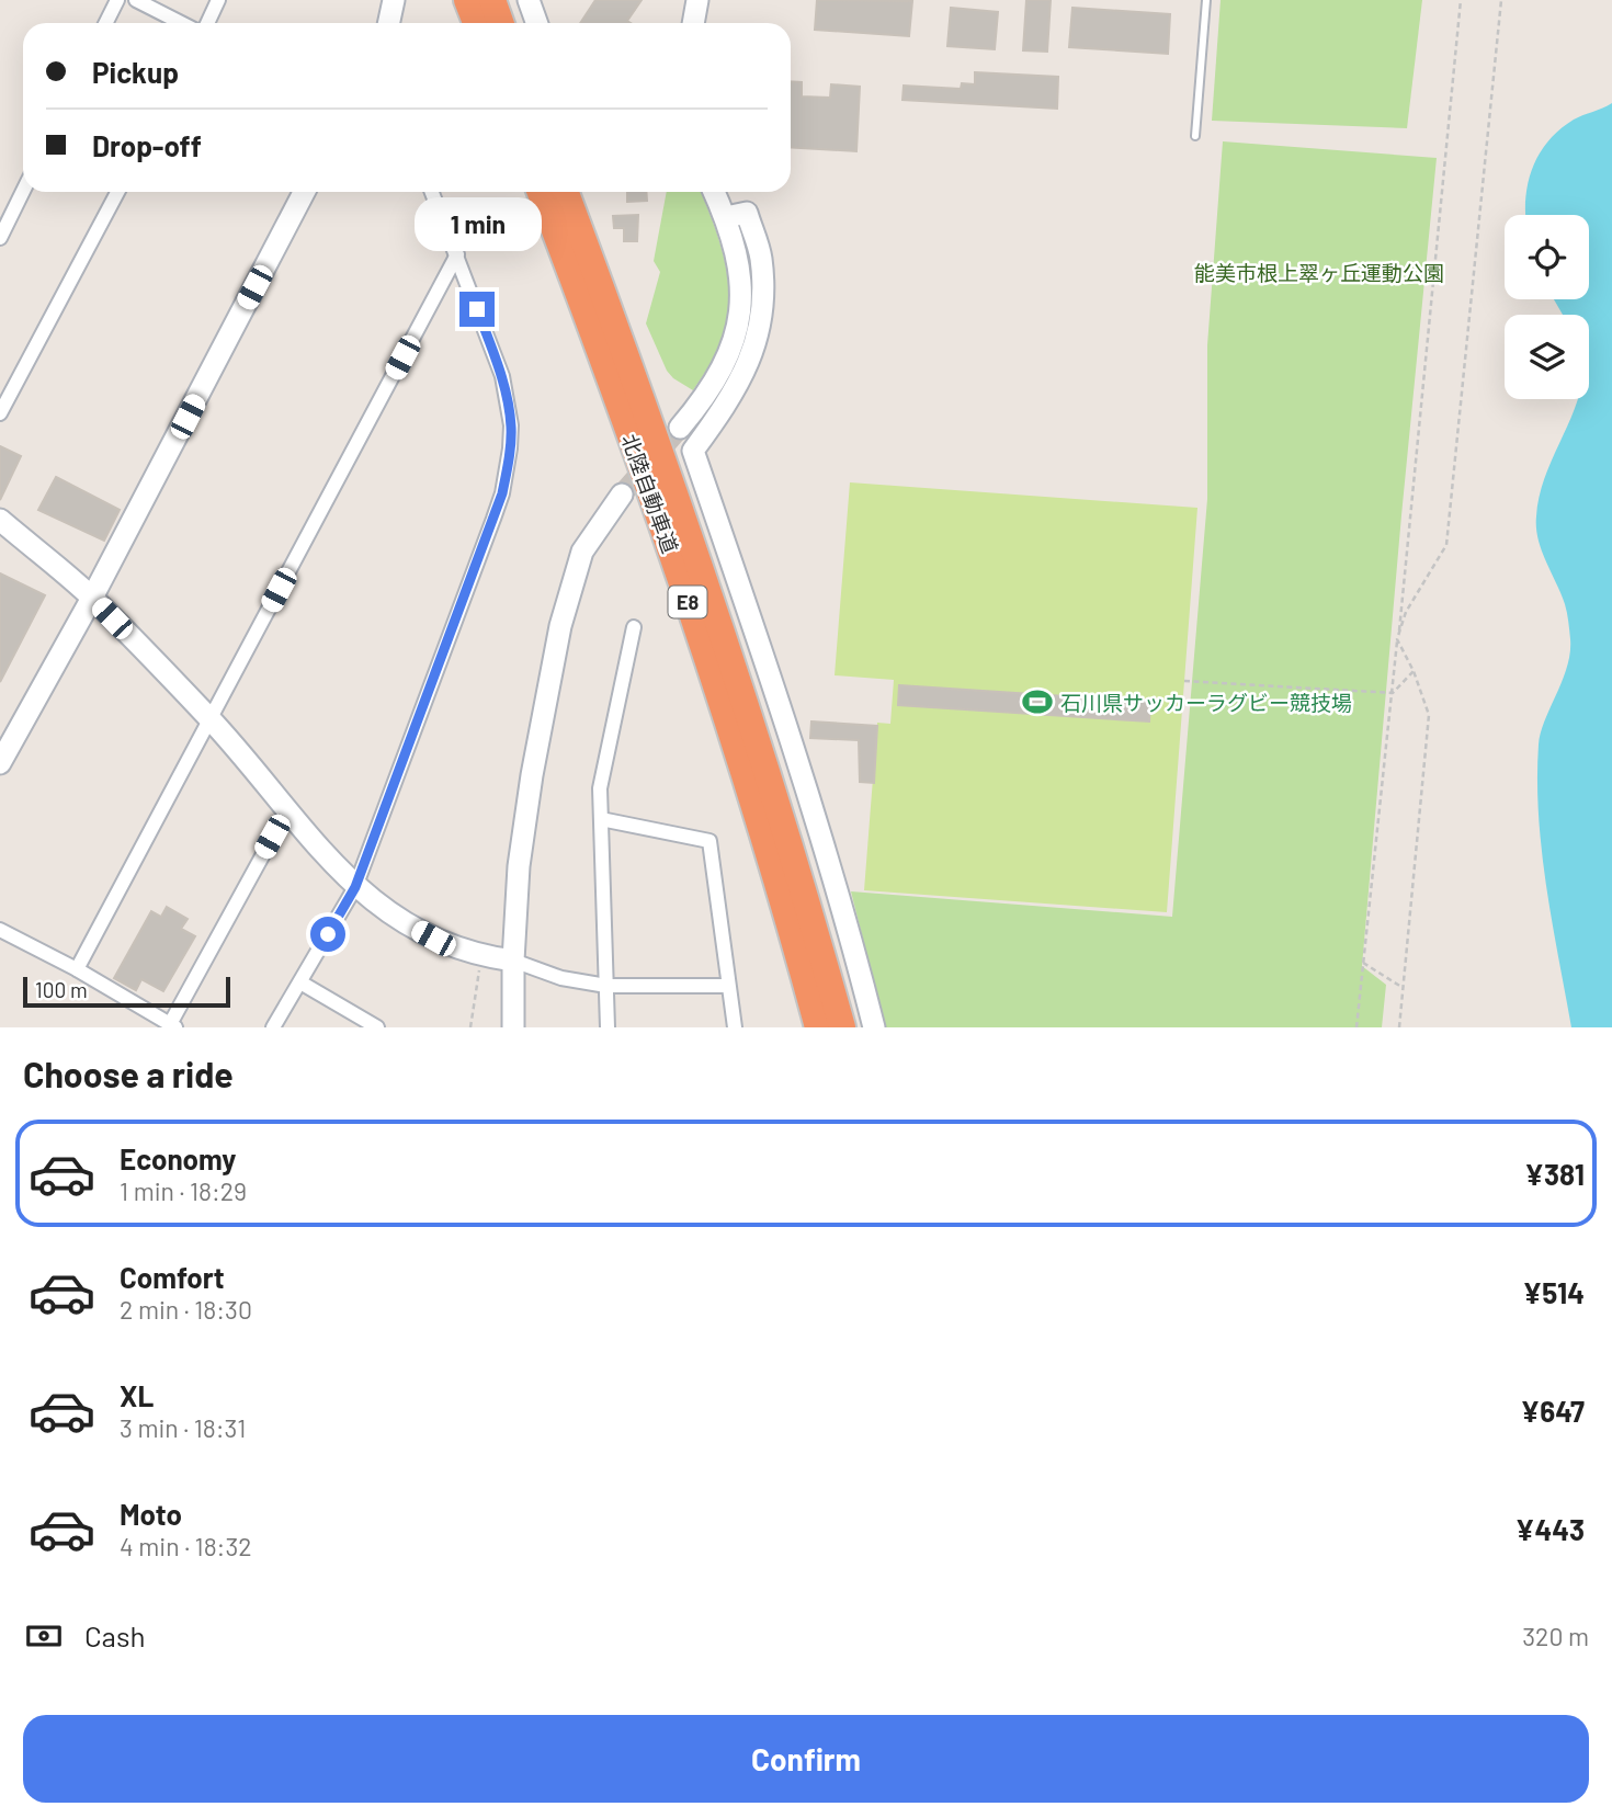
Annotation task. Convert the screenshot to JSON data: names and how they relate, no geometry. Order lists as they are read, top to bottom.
{
  "streets": {
    "highway": ["北陸自動車道", "E8"]
  },
  "parks": ["能美市根上翠ヶ丘運動公園"],
  "places": {
    "sports": ["石川県サッカーラグビー競技場"]
  },
  "scale_bar": "100 m",
  "page": {
    "banner": ["Pickup", "Drop-off"],
    "bubble": "1 min",
    "scale": "100 m",
    "heading": "Choose a ride",
    "list": [
      {
        "name": "Economy",
        "note": "1 min · 18:29",
        "value": "¥381"
      },
      {
        "name": "Comfort",
        "note": "2 min · 18:30",
        "value": "¥514"
      },
      {
        "name": "XL",
        "note": "3 min · 18:31",
        "value": "¥647"
      },
      {
        "name": "Moto",
        "note": "4 min · 18:32",
        "value": "¥443"
      }
    ],
    "pay": ["Cash", "320 m"],
    "buttons": "Confirm"
  }
}
